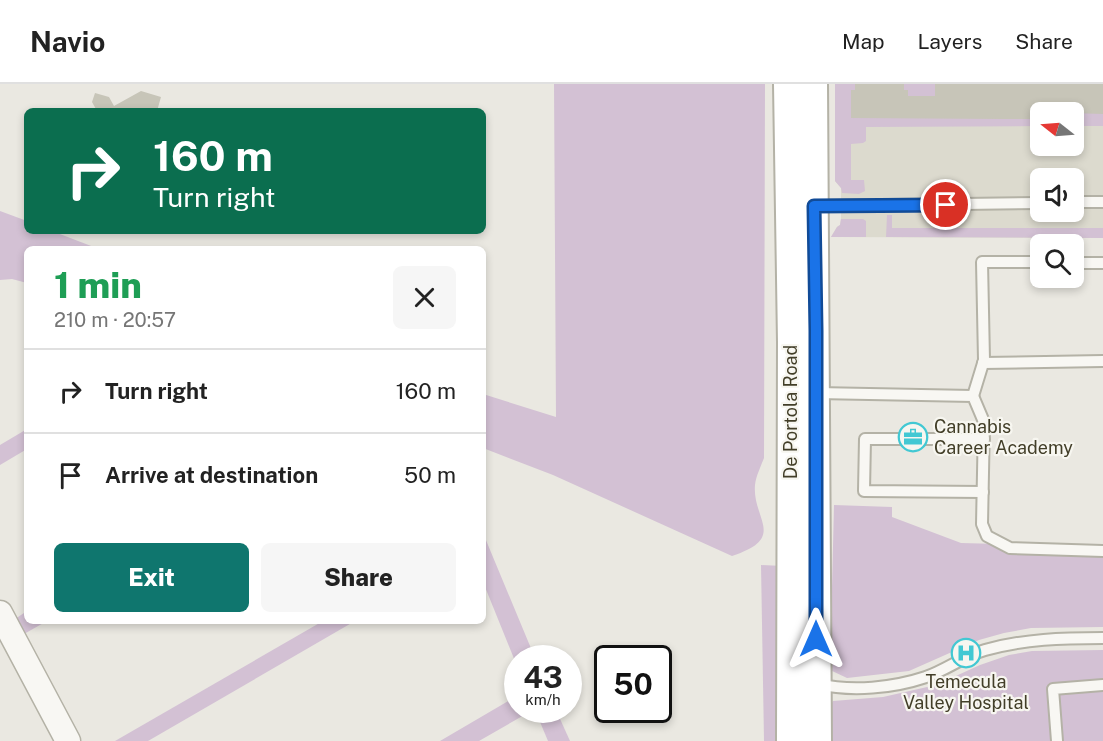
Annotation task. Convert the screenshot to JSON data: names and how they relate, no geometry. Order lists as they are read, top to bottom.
{
  "streets": {
    "main road": ["De Portola Road"]
  },
  "places": {
    "office": ["Cannabis Career Academy"],
    "hospital": ["Temecula Valley Hospital"]
  },
  "north": "left",
  "page": {
    "header": "Navio",
    "nav": ["Map", "Layers", "Share"],
    "turn": ["160 m", "Turn right"],
    "heading": ["1 min", "210 m · 20:57"],
    "list": [
      {
        "name": "Turn right",
        "value": "160 m"
      },
      {
        "name": "Arrive at destination",
        "value": "50 m"
      }
    ],
    "buttons": ["Exit", "Share"],
    "speed": "43 km/h",
    "limit": "50"
  }
}
